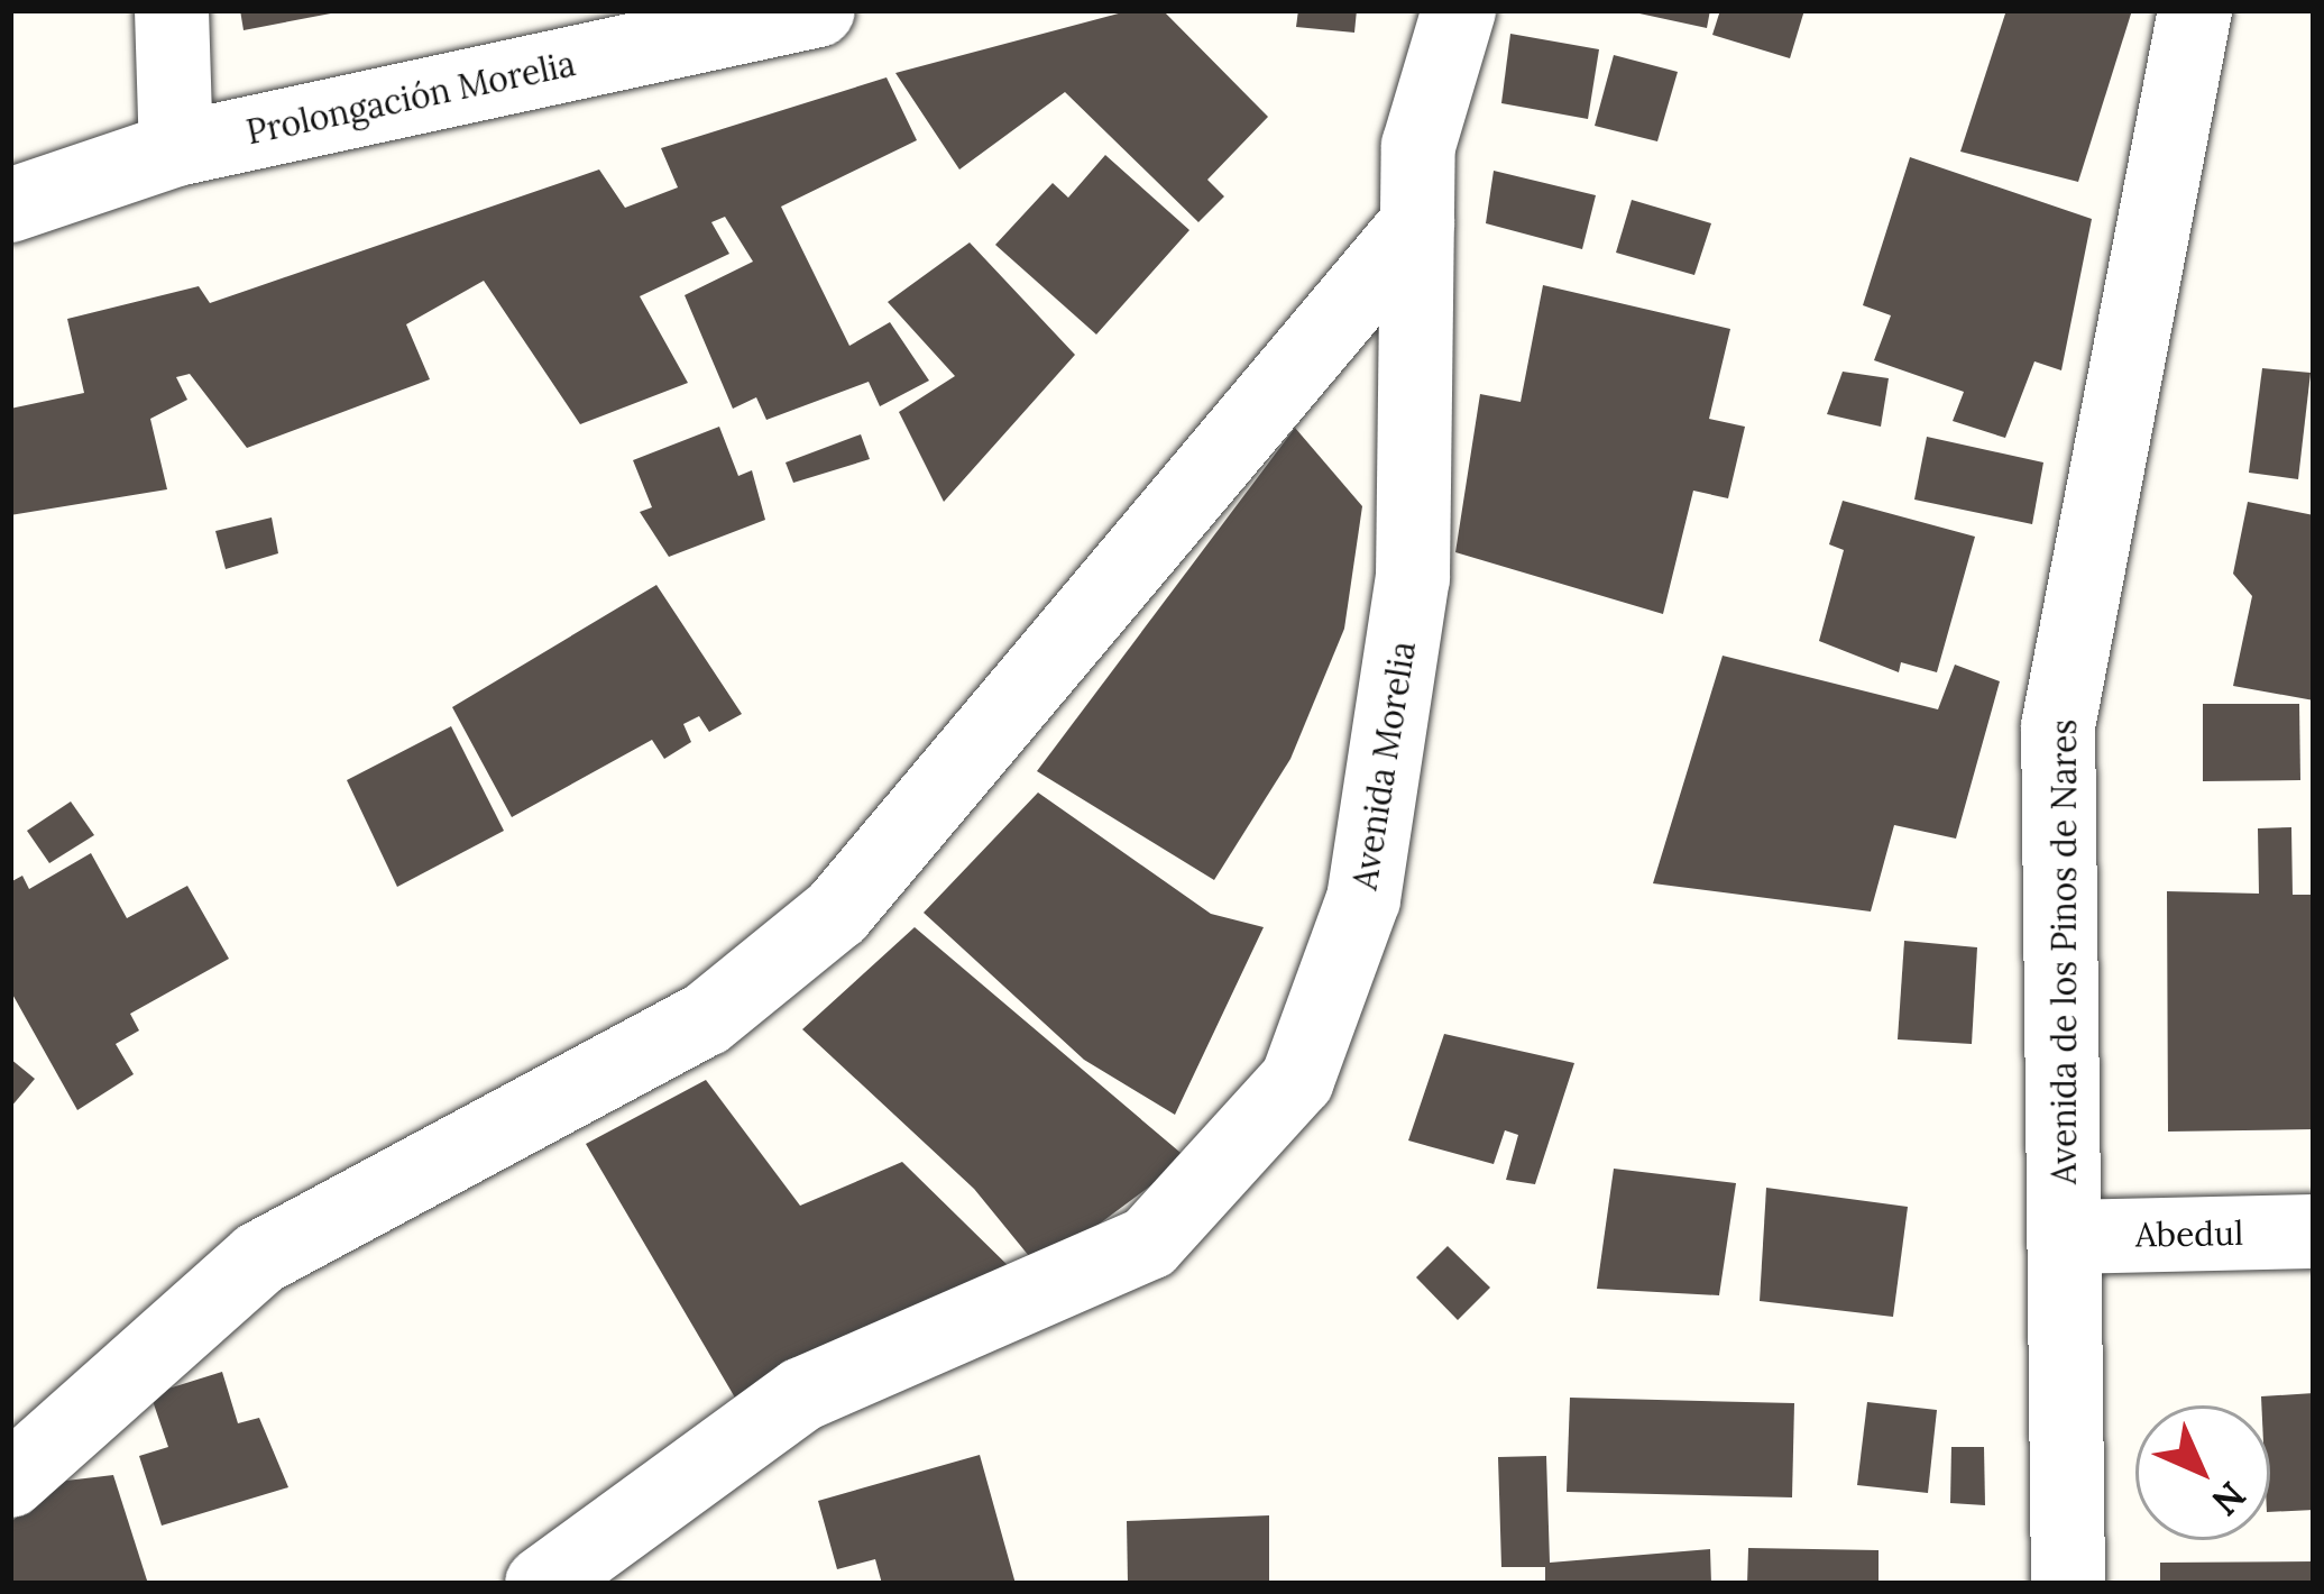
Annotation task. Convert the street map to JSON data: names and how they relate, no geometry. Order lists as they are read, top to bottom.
{
  "streets": {
    "street": [
      "Prolongación Morelia",
      "Avenida Morelia",
      "Avenida de los Pinos de Nares",
      "Abedul"
    ]
  },
  "crossings": [
    ["Avenida de los Pinos de Nares", "Abedul"]
  ],
  "north": "bottom right"
}
